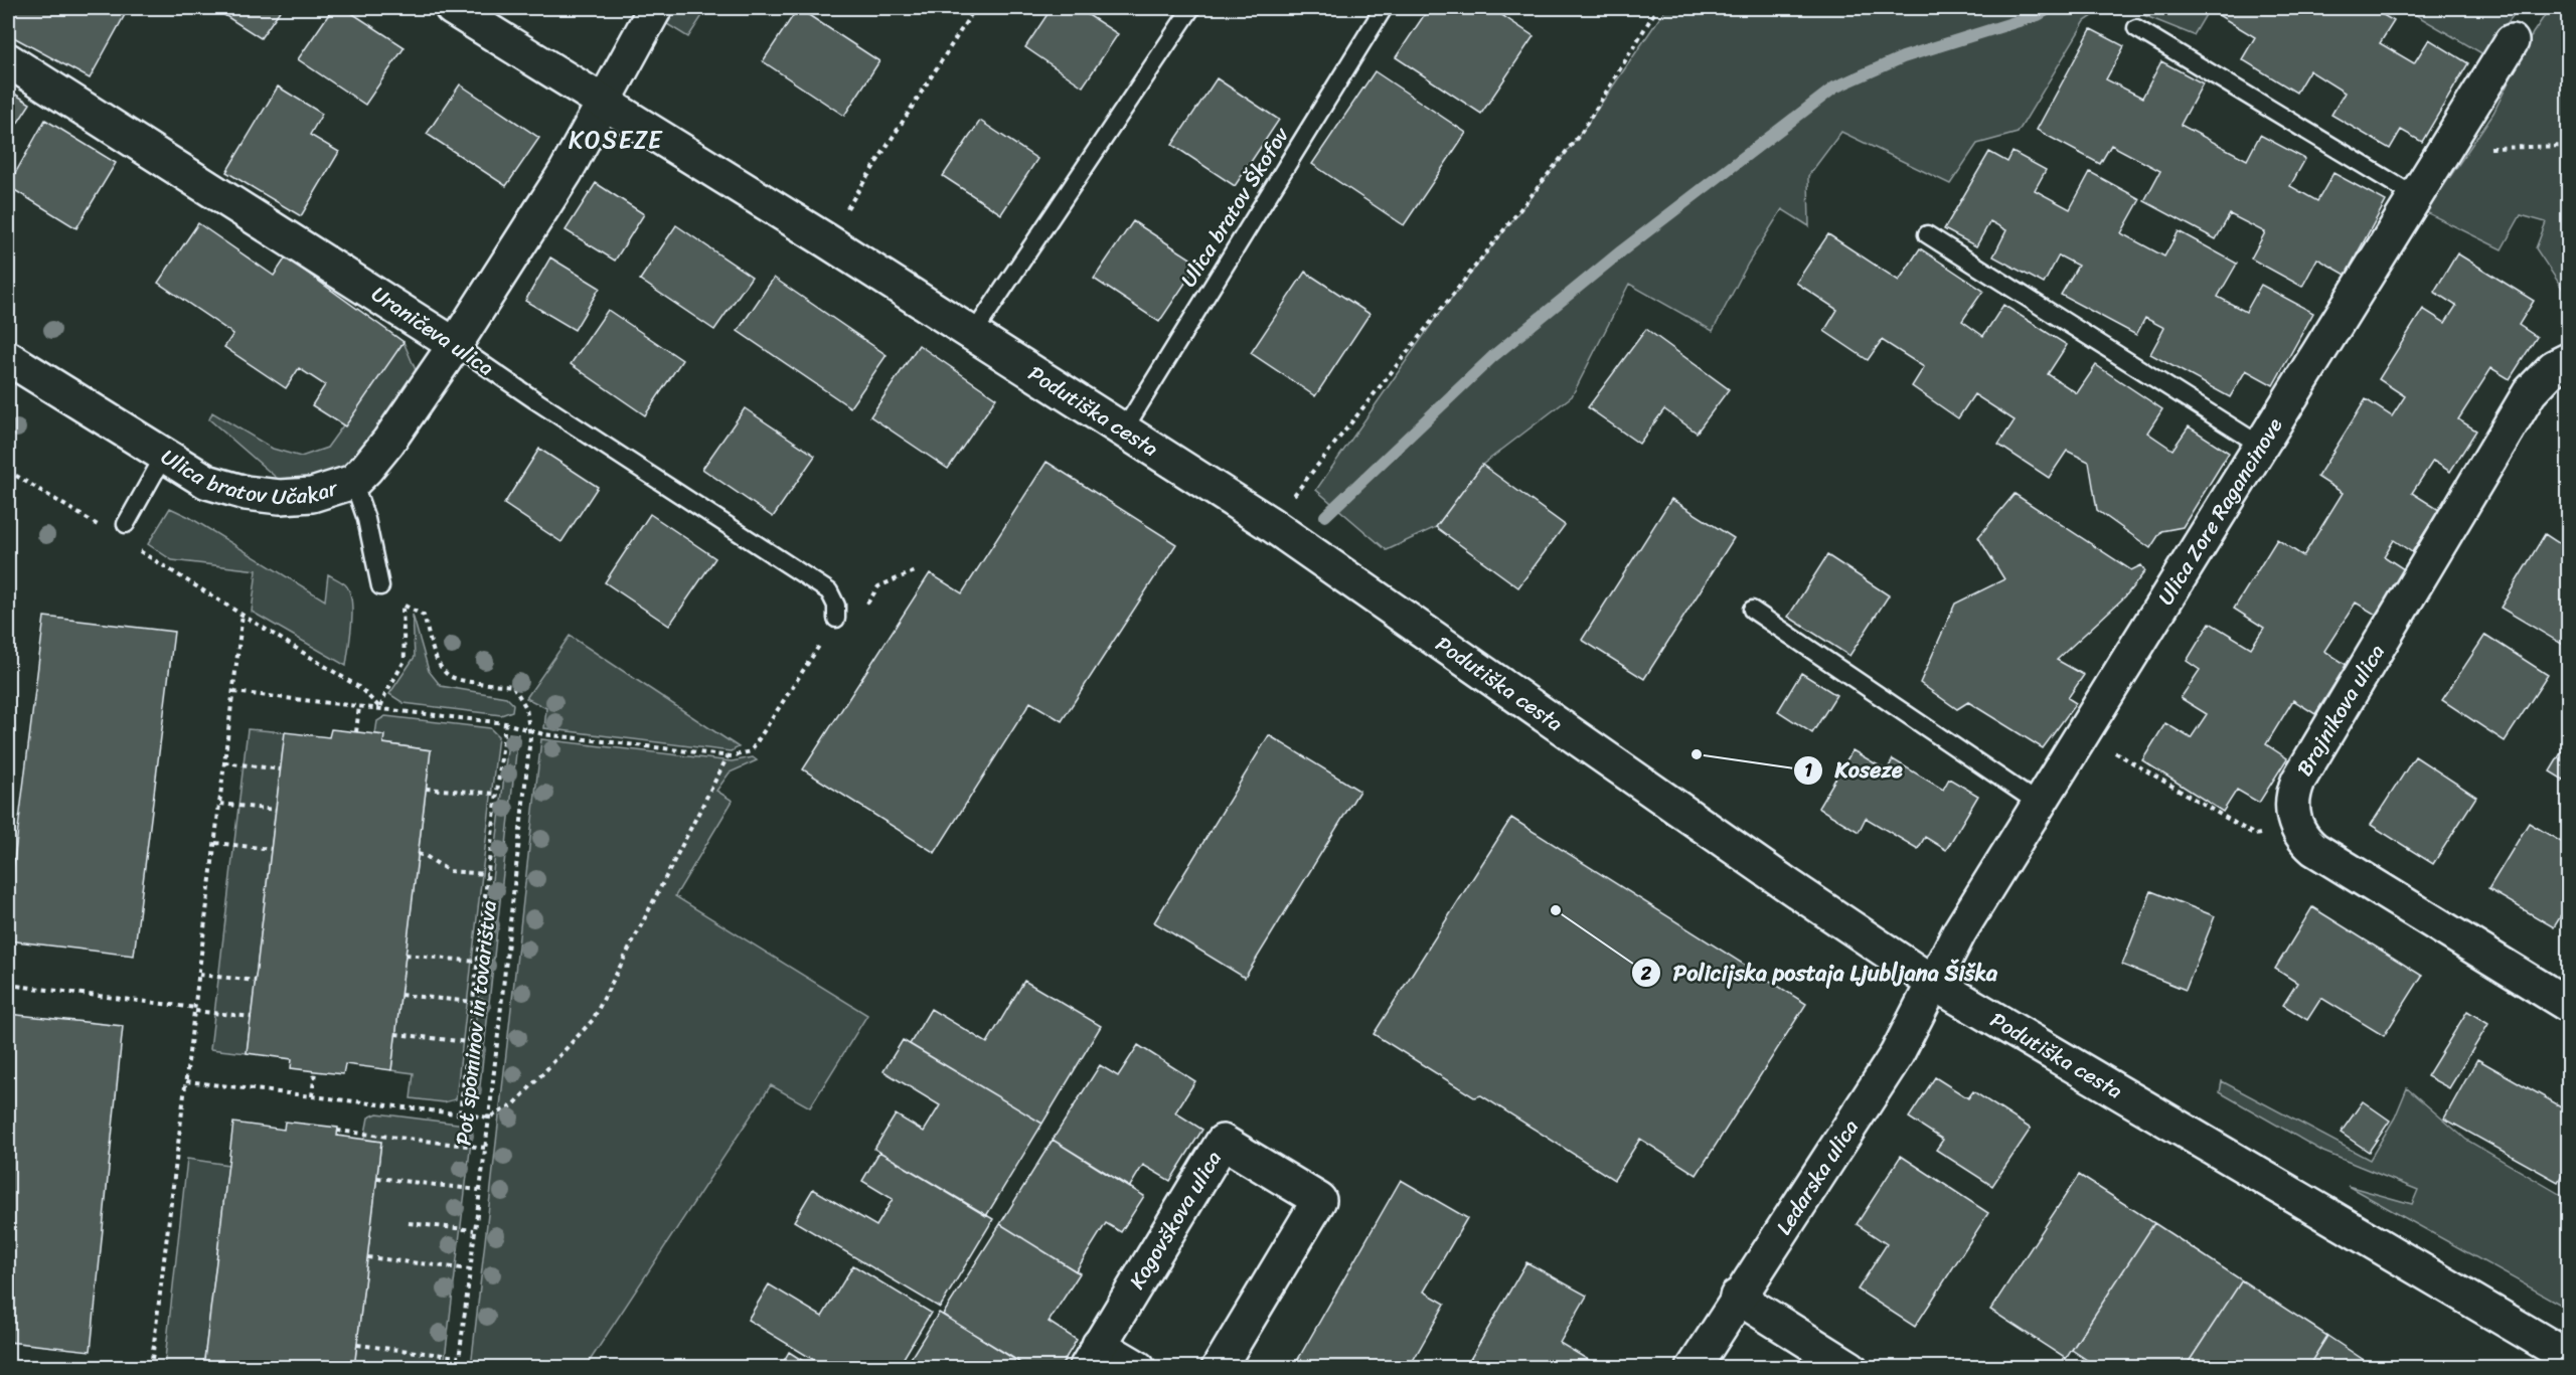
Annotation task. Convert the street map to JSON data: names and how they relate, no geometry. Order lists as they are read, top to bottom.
{
  "streets": {
    "street": [
      "Uraničeva ulica",
      "Podutiška cesta",
      "Ulica bratov Učakar",
      "Ulica Zore Ragancinove",
      "Brajnikova ulica",
      "Ledarska ulica",
      "Kogovškova ulica"
    ],
    "lane": ["Ulica bratov Škofov"],
    "path": ["Pot spominov in tovarištva"]
  },
  "crossings": [
    ["Ulica bratov Škofov", "Podutiška cesta"],
    ["Uraničeva ulica", "Ulica bratov Učakar"],
    ["Podutiška cesta", "Ulica bratov Učakar"],
    ["Podutiška cesta", "Ulica Zore Ragancinove"],
    ["Podutiška cesta", "Ledarska ulica"],
    ["Ulica Zore Ragancinove", "Ledarska ulica"]
  ],
  "districts": ["KOSEZE"],
  "places": ["Koseze", "Policijska postaja Ljubljana Šiška"]
}
